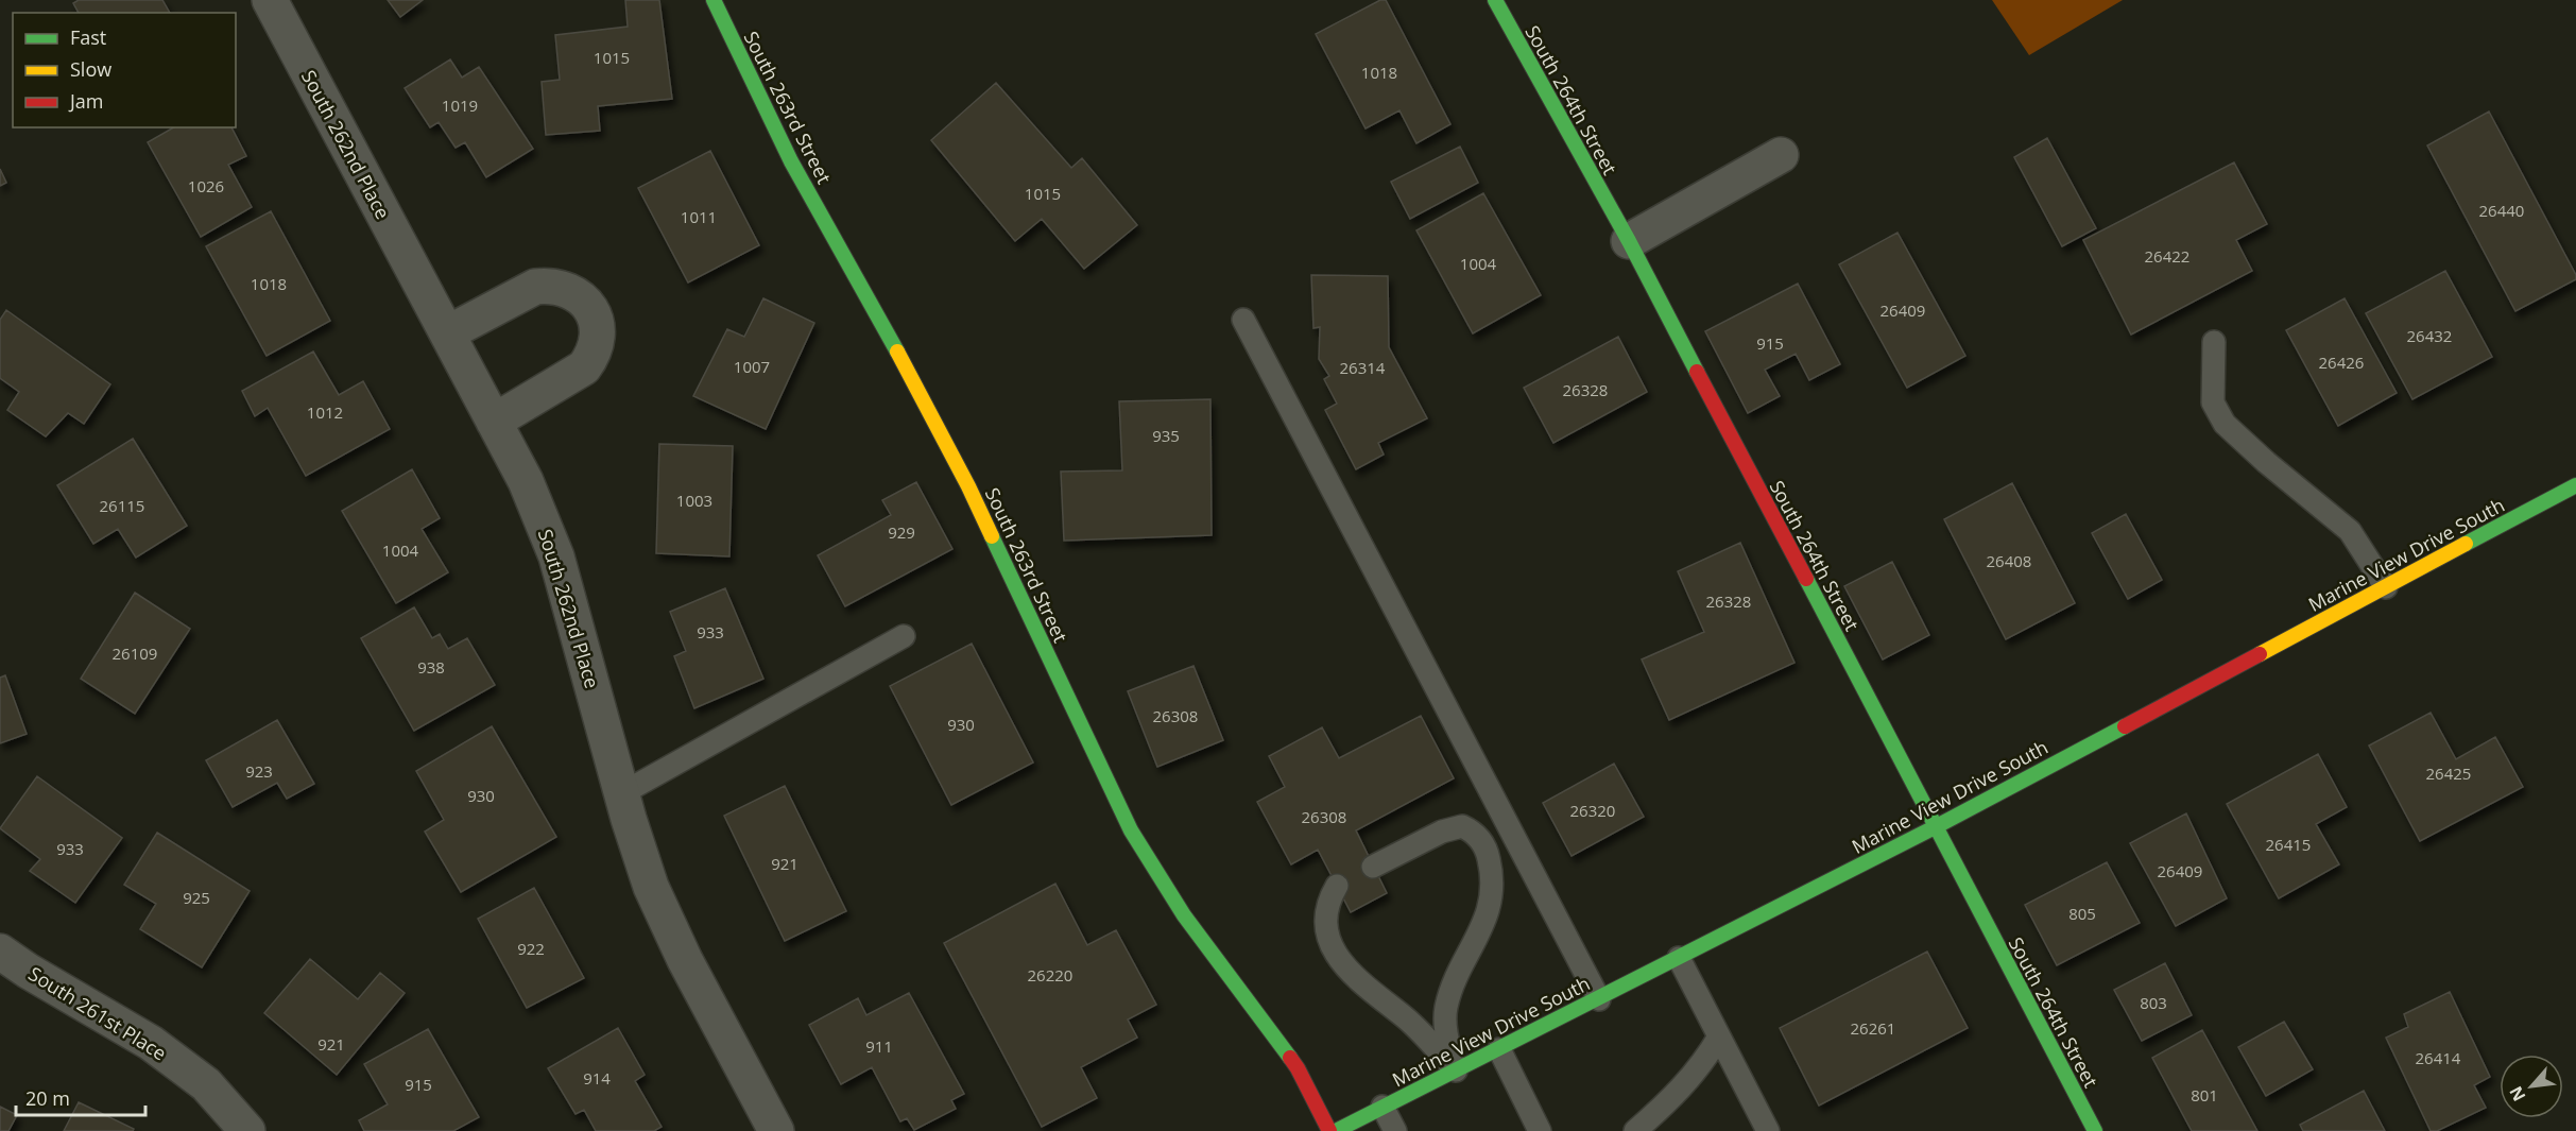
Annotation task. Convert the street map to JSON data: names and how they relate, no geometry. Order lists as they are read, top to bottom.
{
  "streets": {
    "street": [
      "South 264th Street",
      "South 263rd Street",
      "South 262nd Place",
      "Marine View Drive South",
      "South 261st Place"
    ]
  },
  "crossings": [
    ["South 264th Street", "Marine View Drive South"]
  ],
  "house_numbers": [
    "1015",
    "1018",
    "1019",
    "1026",
    "1015",
    "26440",
    "1011",
    "26422",
    "1004",
    "1018",
    "26409",
    "26432",
    "915",
    "26426",
    "1007",
    "26314",
    "26328",
    "1012",
    "935",
    "1003",
    "26115",
    "929",
    "1004",
    "26408",
    "26328",
    "933",
    "26109",
    "938",
    "26308",
    "930",
    "923",
    "26425",
    "930",
    "26320",
    "26308",
    "26415",
    "933",
    "921",
    "26409",
    "925",
    "805",
    "922",
    "26220",
    "803",
    "26261",
    "921",
    "911",
    "26414",
    "914",
    "915",
    "801"
  ],
  "legend": ["Fast", "Slow", "Jam"],
  "scale_bar": "20 m",
  "north": "bottom left"
}
